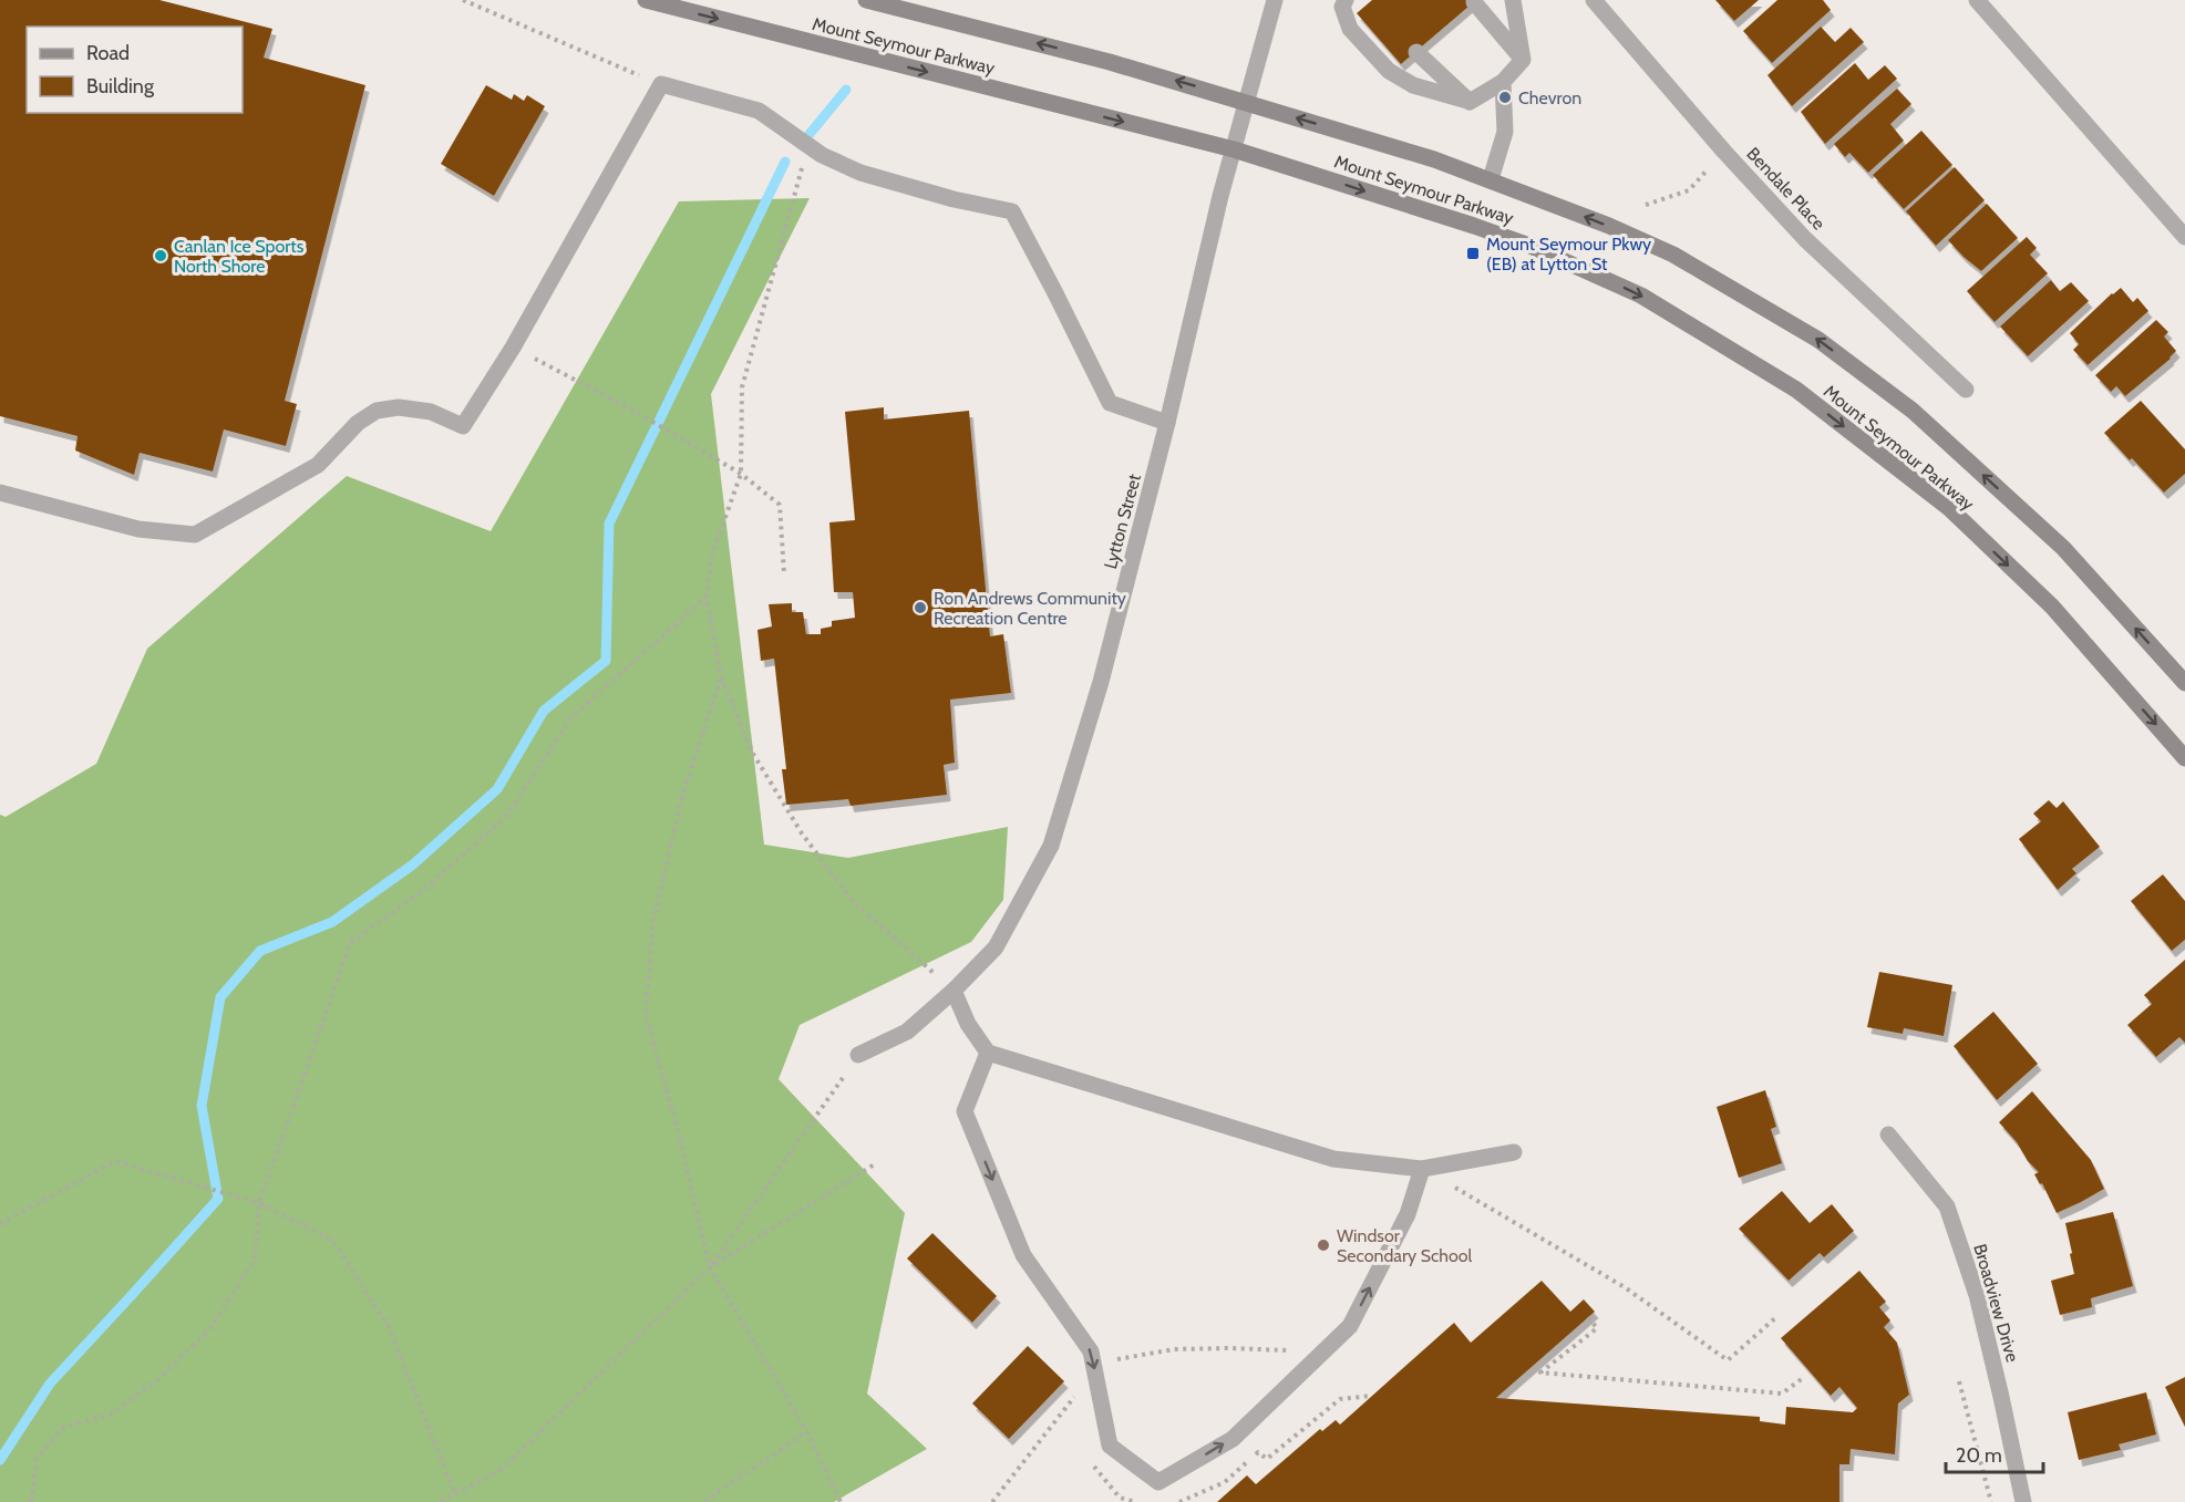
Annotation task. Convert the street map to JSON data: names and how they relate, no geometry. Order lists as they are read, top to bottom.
{
  "streets": {
    "main road": ["Mount Seymour Parkway"],
    "street": ["Bendale Place", "Lytton Street", "Broadview Drive"]
  },
  "crossings": [
    ["Mount Seymour Parkway", "Lytton Street"]
  ],
  "places": {
    "other": [
      "Chevron",
      "Canlan Ice Sports North Shore",
      "Ron Andrews Community Recreation Centre",
      "Windsor Secondary School"
    ],
    "transit": ["Mount Seymour Pkwy (EB) at Lytton St"]
  },
  "legend": ["Road", "Building"],
  "scale_bar": "20 m"
}
